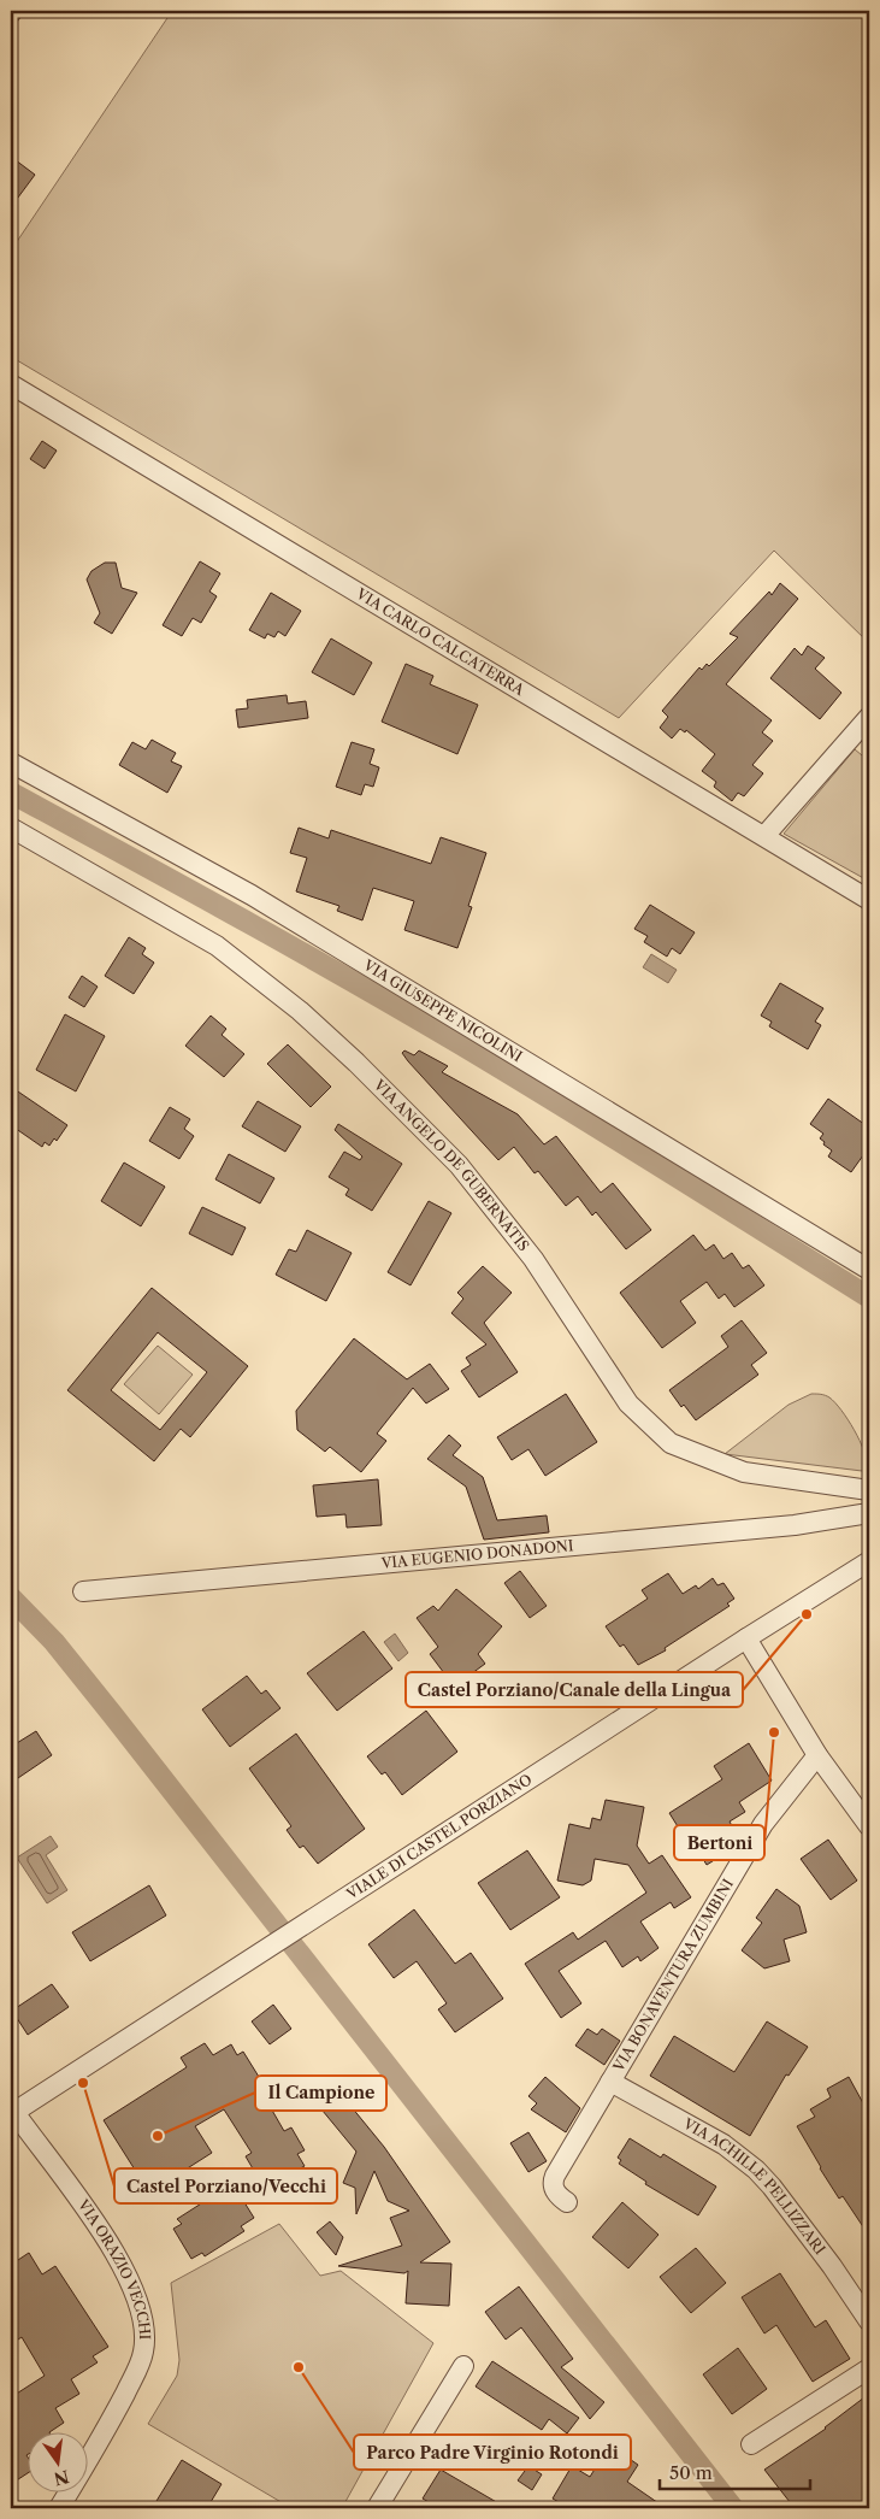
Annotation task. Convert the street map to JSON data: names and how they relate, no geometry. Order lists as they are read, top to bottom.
{
  "streets": {
    "street": [
      "VIA CARLO CALCATERRA",
      "VIA GIUSEPPE NICOLINI",
      "VIA ANGELO DE GUBERNATIS",
      "VIA EUGENIO DONADONI",
      "VIALE DI CASTEL PORZIANO",
      "VIA BONAVENTURA ZUMBINI",
      "VIA ACHILLE PELLIZZARI",
      "VIA ORAZIO VECCHI"
    ]
  },
  "crossings": [
    ["VIALE DI CASTEL PORZIANO", "VIA ORAZIO VECCHI"],
    ["VIA BONAVENTURA ZUMBINI", "VIA ACHILLE PELLIZZARI"]
  ],
  "places": [
    "Castel Porziano/Canale della Lingua",
    "Bertoni",
    "Castel Porziano/Vecchi",
    "Il Campione",
    "Parco Padre Virginio Rotondi"
  ],
  "scale_bar": "50 m",
  "north": "bottom"
}
